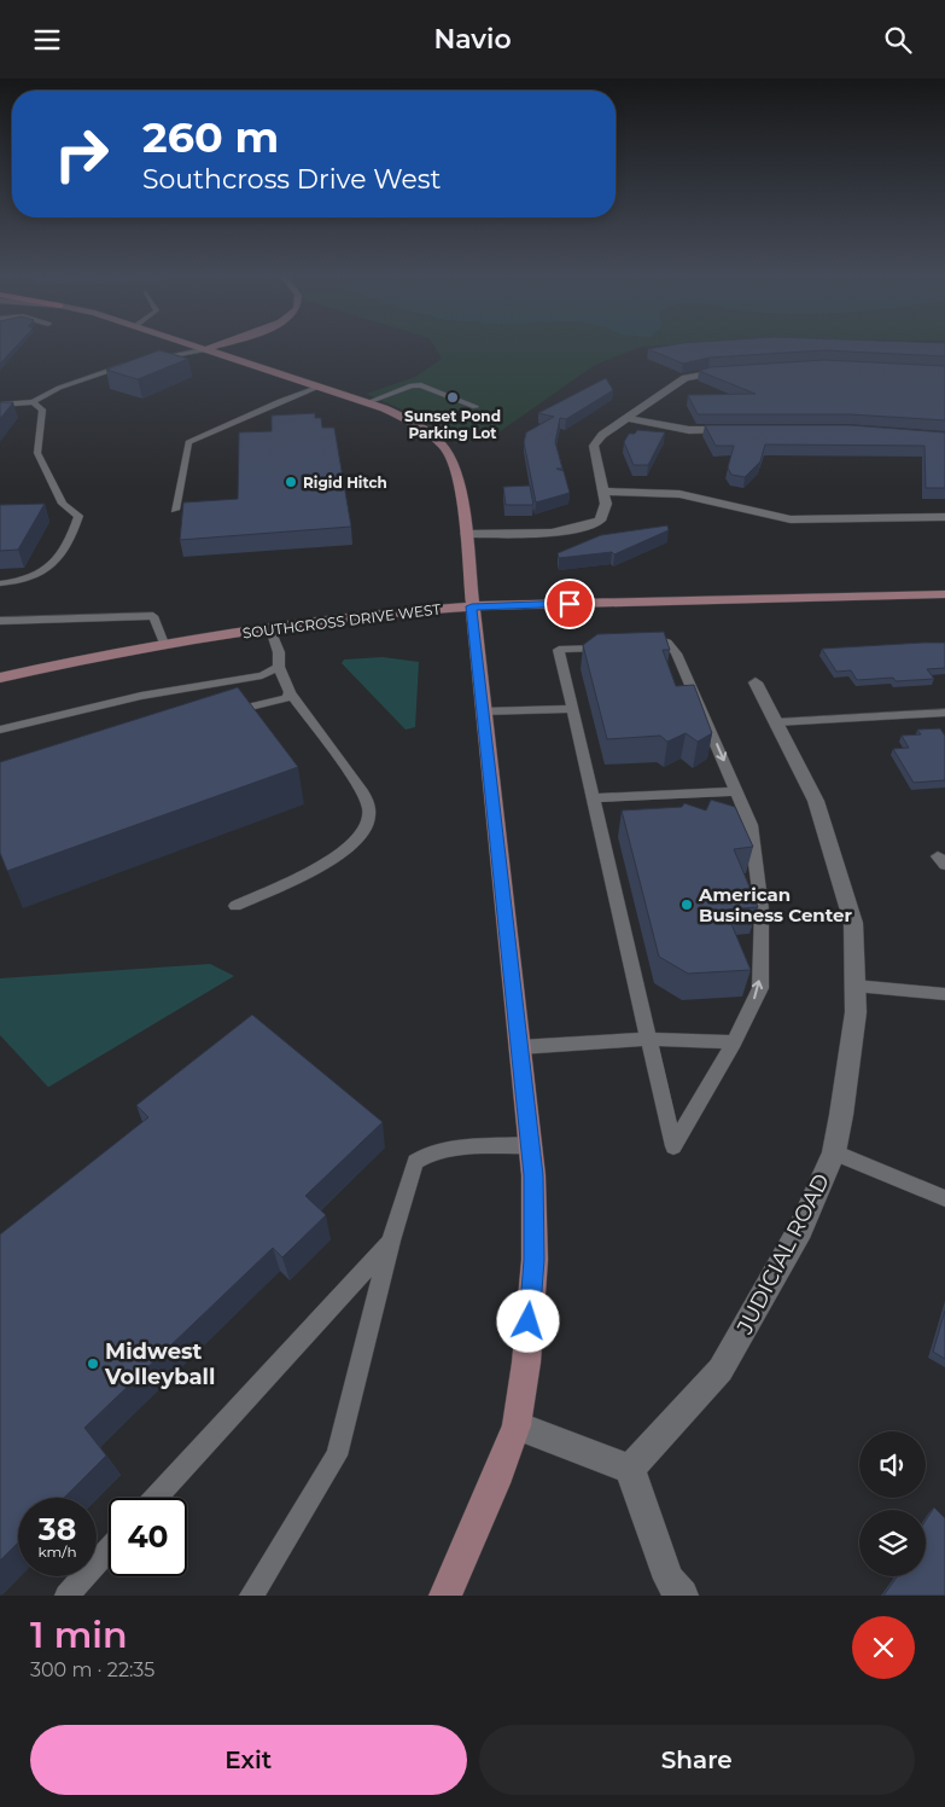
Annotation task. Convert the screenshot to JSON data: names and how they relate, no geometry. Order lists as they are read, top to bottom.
{
  "streets": {
    "street": ["SOUTHCROSS DRIVE WEST", "JUDICIAL ROAD"]
  },
  "places": [
    "Sunset Pond Parking Lot",
    "Rigid Hitch",
    "American Business Center",
    "Midwest Volleyball"
  ],
  "page": {
    "header": "Navio",
    "turn": ["260 m", "Southcross Drive West"],
    "speed": "38 km/h",
    "limit": "40",
    "heading": ["1 min", "300 m · 22:35"],
    "buttons": ["Exit", "Share"]
  }
}
